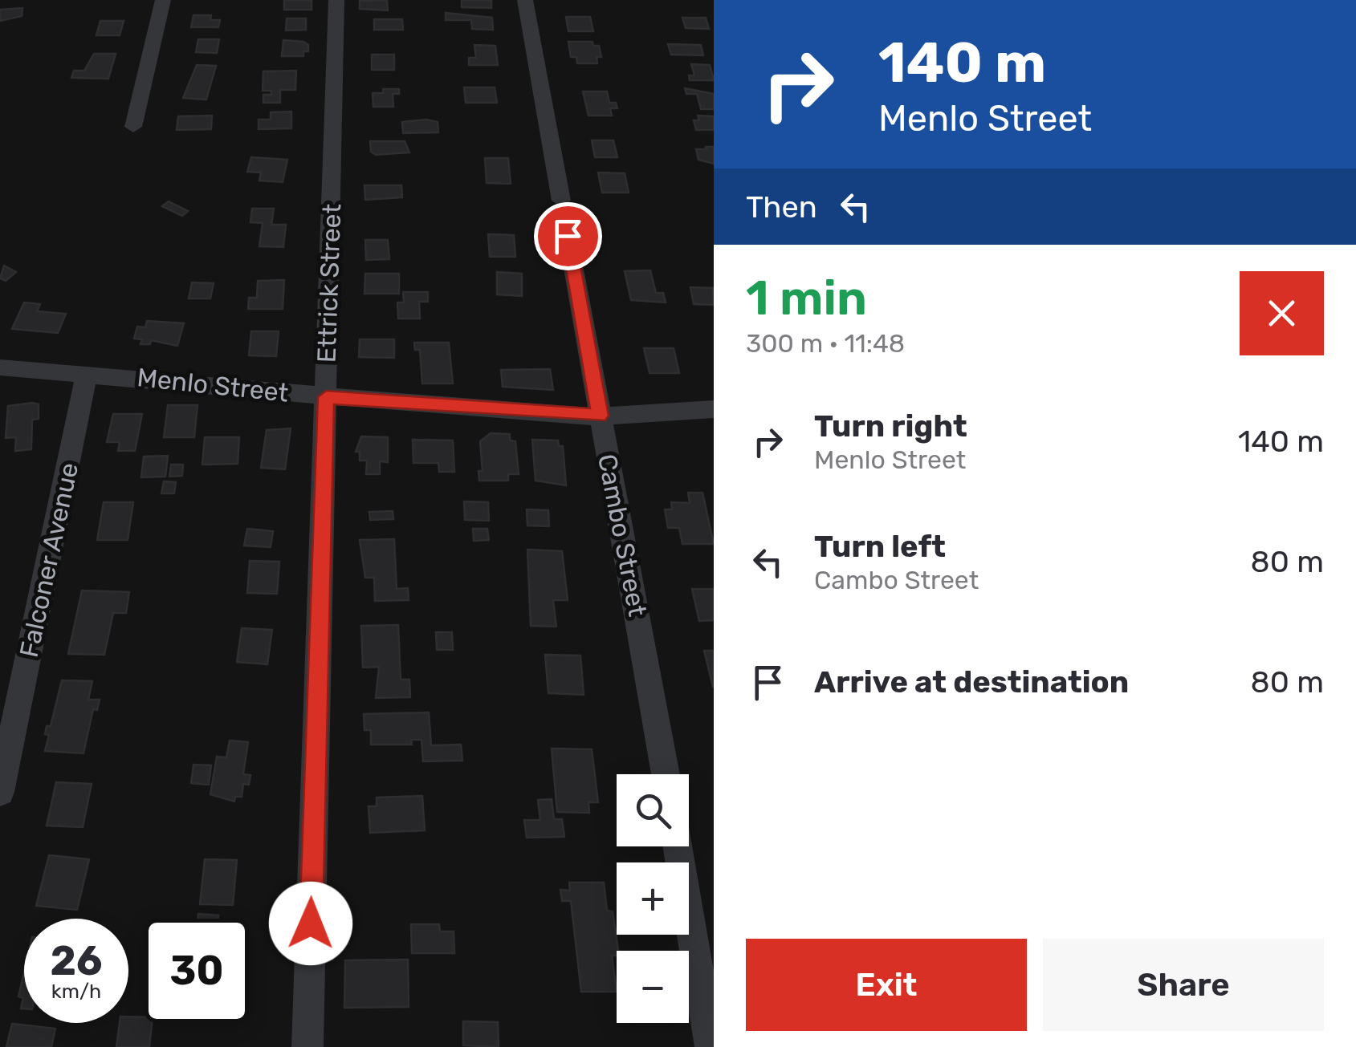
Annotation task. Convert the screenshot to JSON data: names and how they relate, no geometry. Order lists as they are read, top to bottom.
{
  "streets": {
    "street": [
      "Ettrick Street",
      "Menlo Street",
      "Cambo Street",
      "Falconer Avenue"
    ]
  },
  "crossings": [
    ["Ettrick Street", "Menlo Street"],
    ["Menlo Street", "Cambo Street"],
    ["Menlo Street", "Falconer Avenue"]
  ],
  "page": {
    "turn": ["140 m", "Menlo Street"],
    "then": "Then",
    "heading": ["1 min", "300 m · 11:48"],
    "list": [
      {
        "name": "Turn right",
        "note": "Menlo Street",
        "value": "140 m"
      },
      {
        "name": "Turn left",
        "note": "Cambo Street",
        "value": "80 m"
      },
      {
        "name": "Arrive at destination",
        "value": "80 m"
      }
    ],
    "map_buttons": ["+", "−"],
    "speed": "26 km/h",
    "limit": "30",
    "buttons": ["Exit", "Share"]
  }
}
